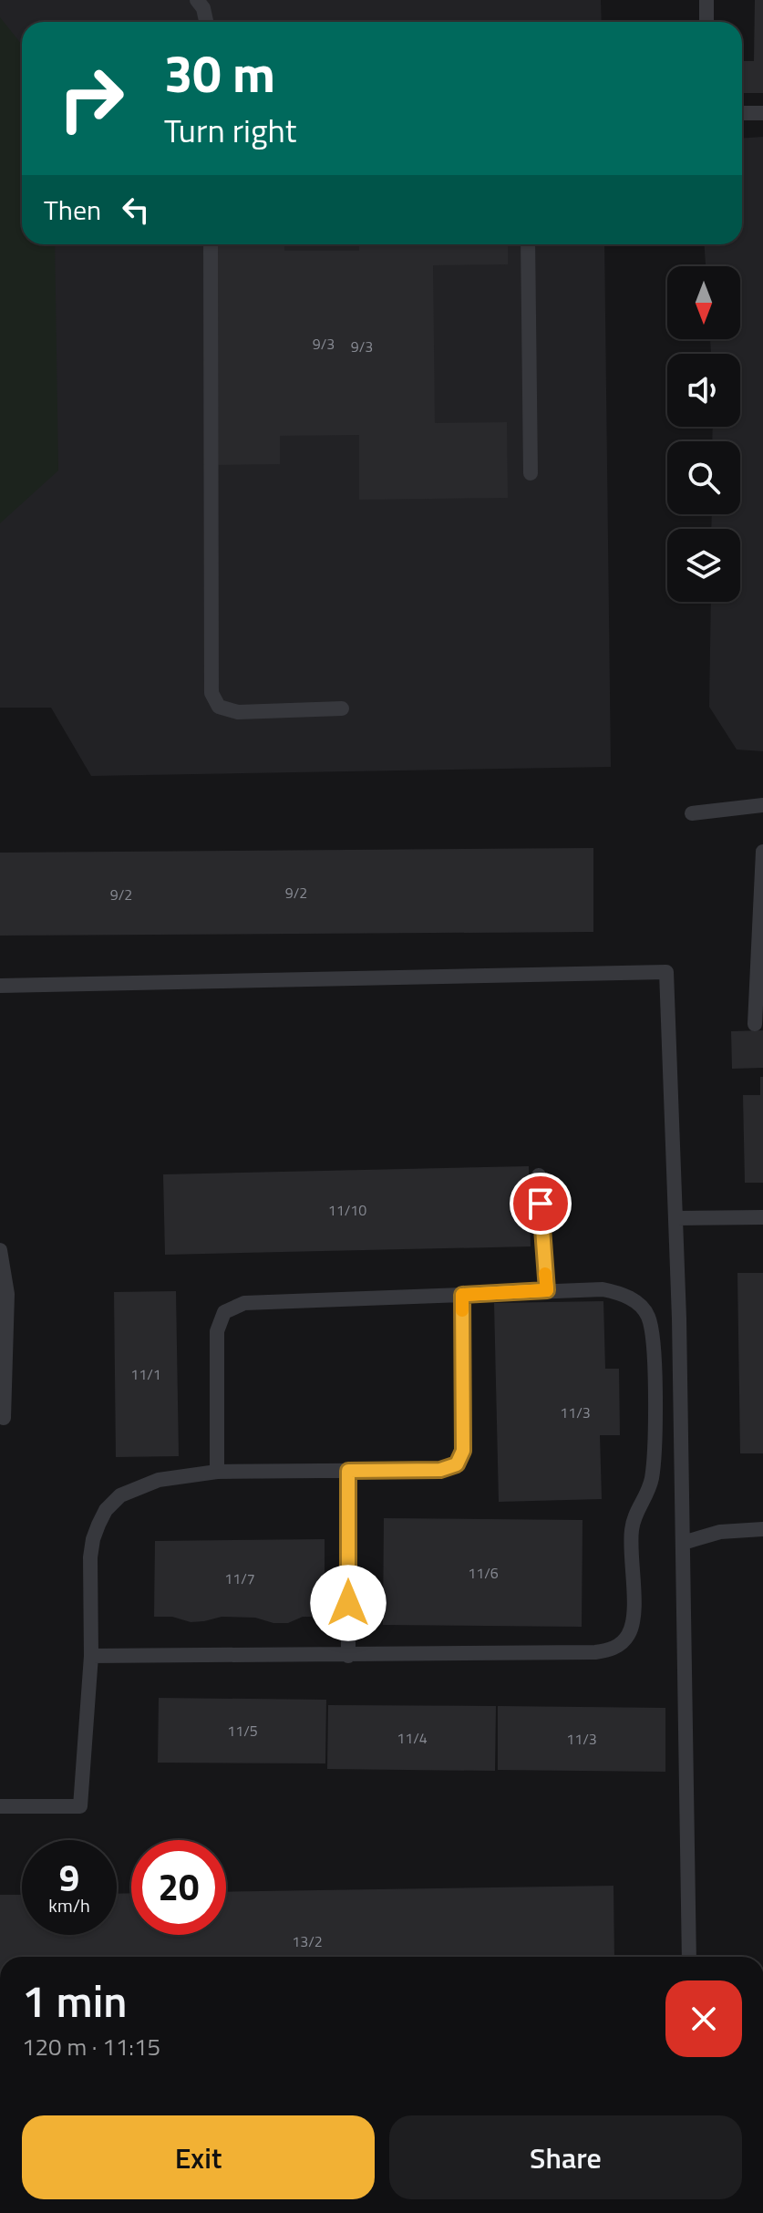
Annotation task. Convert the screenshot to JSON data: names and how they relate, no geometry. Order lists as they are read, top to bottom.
{
  "house_numbers": [
    "9/3",
    "9/3",
    "9/2",
    "9/2",
    "11/10",
    "11/1",
    "11/3",
    "11/6",
    "11/7",
    "11/5",
    "11/4",
    "11/3",
    "13/2"
  ],
  "north": "bottom",
  "page": {
    "turn": ["30 m", "Turn right"],
    "then": "Then",
    "speed": "9 km/h",
    "limit": "20",
    "heading": ["1 min", "120 m · 11:15"],
    "buttons": ["Exit", "Share"]
  }
}
